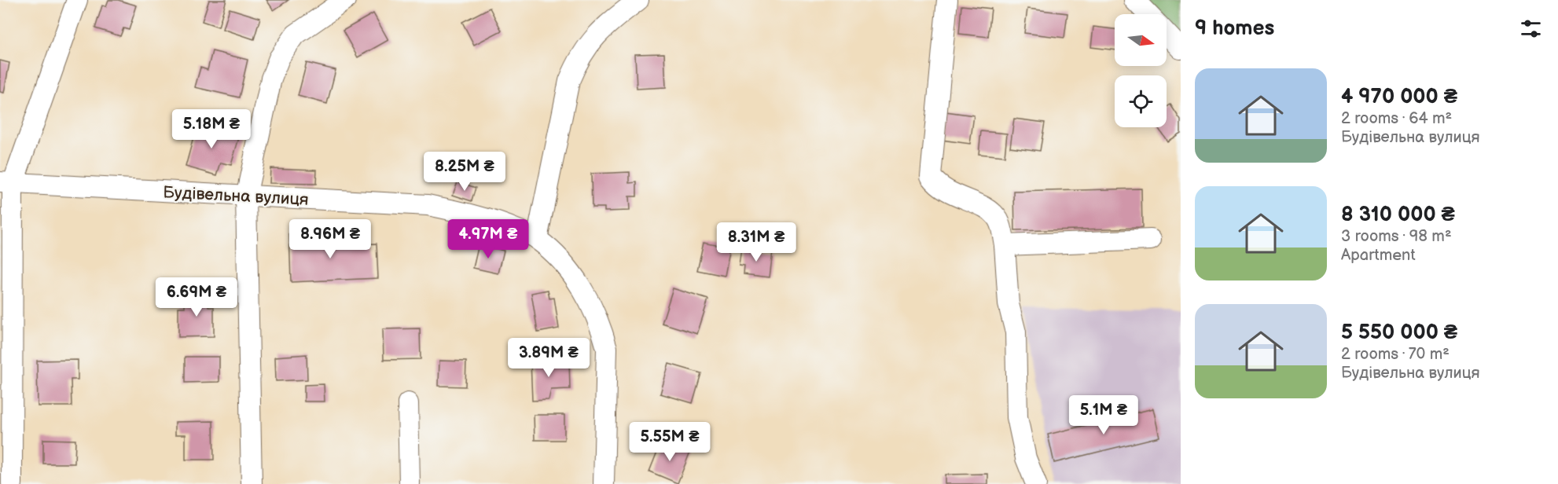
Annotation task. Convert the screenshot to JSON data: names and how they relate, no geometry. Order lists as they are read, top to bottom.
{
  "streets": {
    "street": ["Будівельна вулиця"]
  },
  "north": "right",
  "page": {
    "heading": "9 homes",
    "list": [
      {
        "name": "4 970 000 ₴",
        "note": "2 rooms · 64 m² · Будівельна вулиця"
      },
      {
        "name": "8 310 000 ₴",
        "note": "3 rooms · 98 m² · Apartment"
      },
      {
        "name": "5 550 000 ₴",
        "note": "2 rooms · 70 m² · Будівельна вулиця"
      }
    ],
    "price": [
      "5.18M ₴",
      "8.25M ₴",
      "8.96M ₴",
      "4.97M ₴",
      "8.31M ₴",
      "6.69M ₴",
      "3.89M ₴",
      "5.1M ₴",
      "5.55M ₴"
    ]
  }
}
